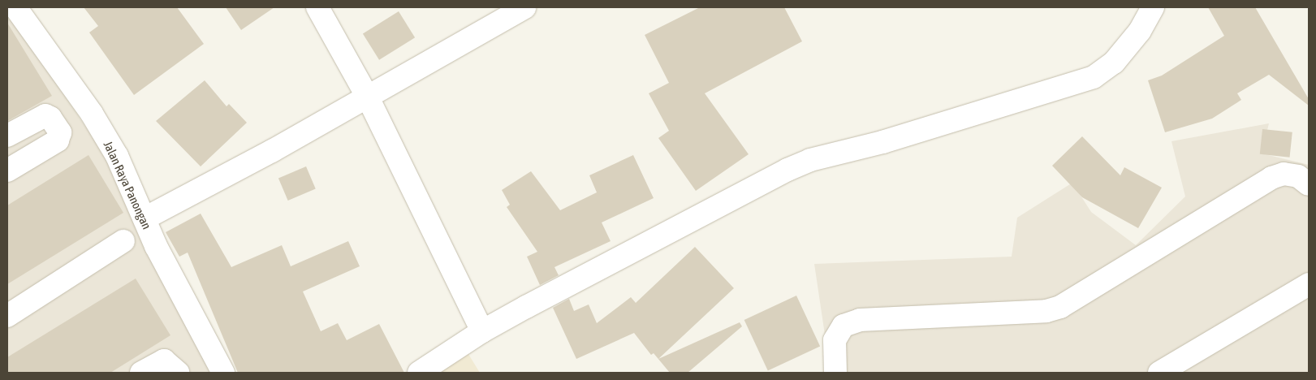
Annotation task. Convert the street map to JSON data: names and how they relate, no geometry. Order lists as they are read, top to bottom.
{
  "streets": {
    "street": ["Jalan Raya Panongan"]
  }
}
